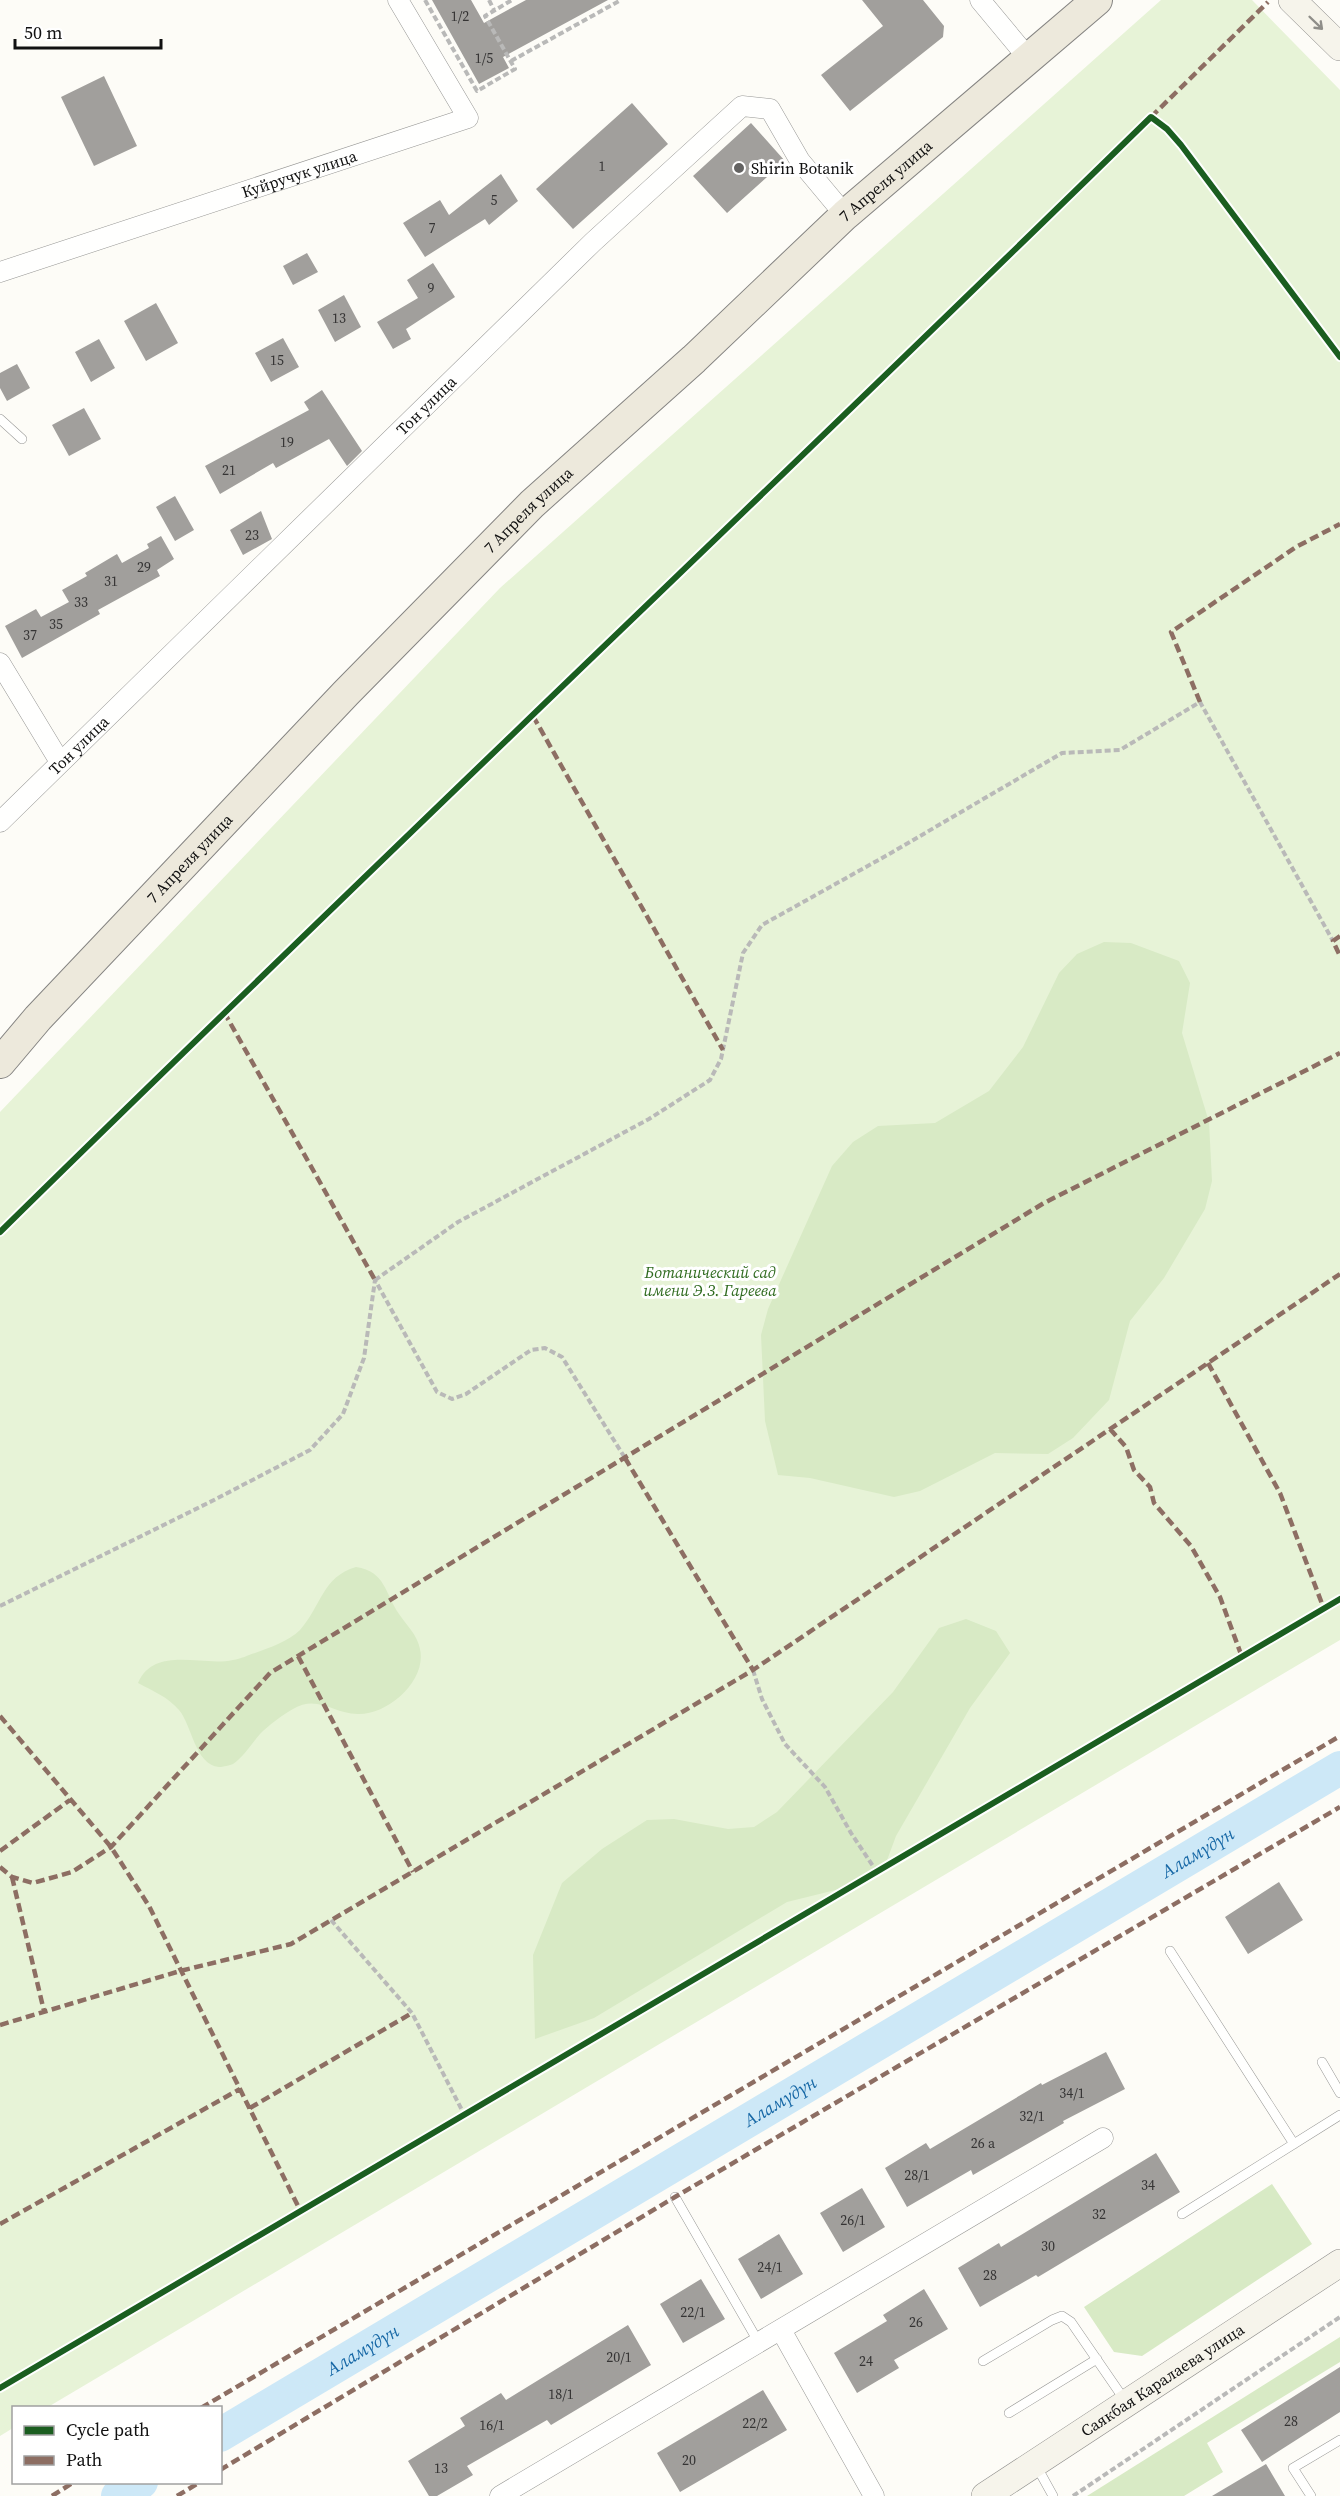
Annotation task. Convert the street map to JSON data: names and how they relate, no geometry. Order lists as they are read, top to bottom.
{
  "streets": {
    "main road": ["7 Апреля улица", "Саякбая Каралаева улица"],
    "street": ["Куйручук улица", "Тон улица"]
  },
  "crossings": [
    ["7 Апреля улица", "Тон улица"]
  ],
  "water": ["Аламүдүн"],
  "parks": ["Ботанический сад имени Э.З. Гареева"],
  "places": ["Shirin Botanik"],
  "house_numbers": [
    "1/2",
    "1/5",
    "1",
    "5",
    "7",
    "9",
    "13",
    "15",
    "19",
    "21",
    "23",
    "29",
    "31",
    "33",
    "35",
    "37",
    "34/1",
    "32/1",
    "26 а",
    "28/1",
    "34",
    "32",
    "26/1",
    "30",
    "24/1",
    "28",
    "22/1",
    "26",
    "20/1",
    "24",
    "18/1",
    "28",
    "22/2",
    "16/1",
    "20",
    "13"
  ],
  "legend": ["Cycle path", "Path"],
  "scale_bar": "50 m"
}
